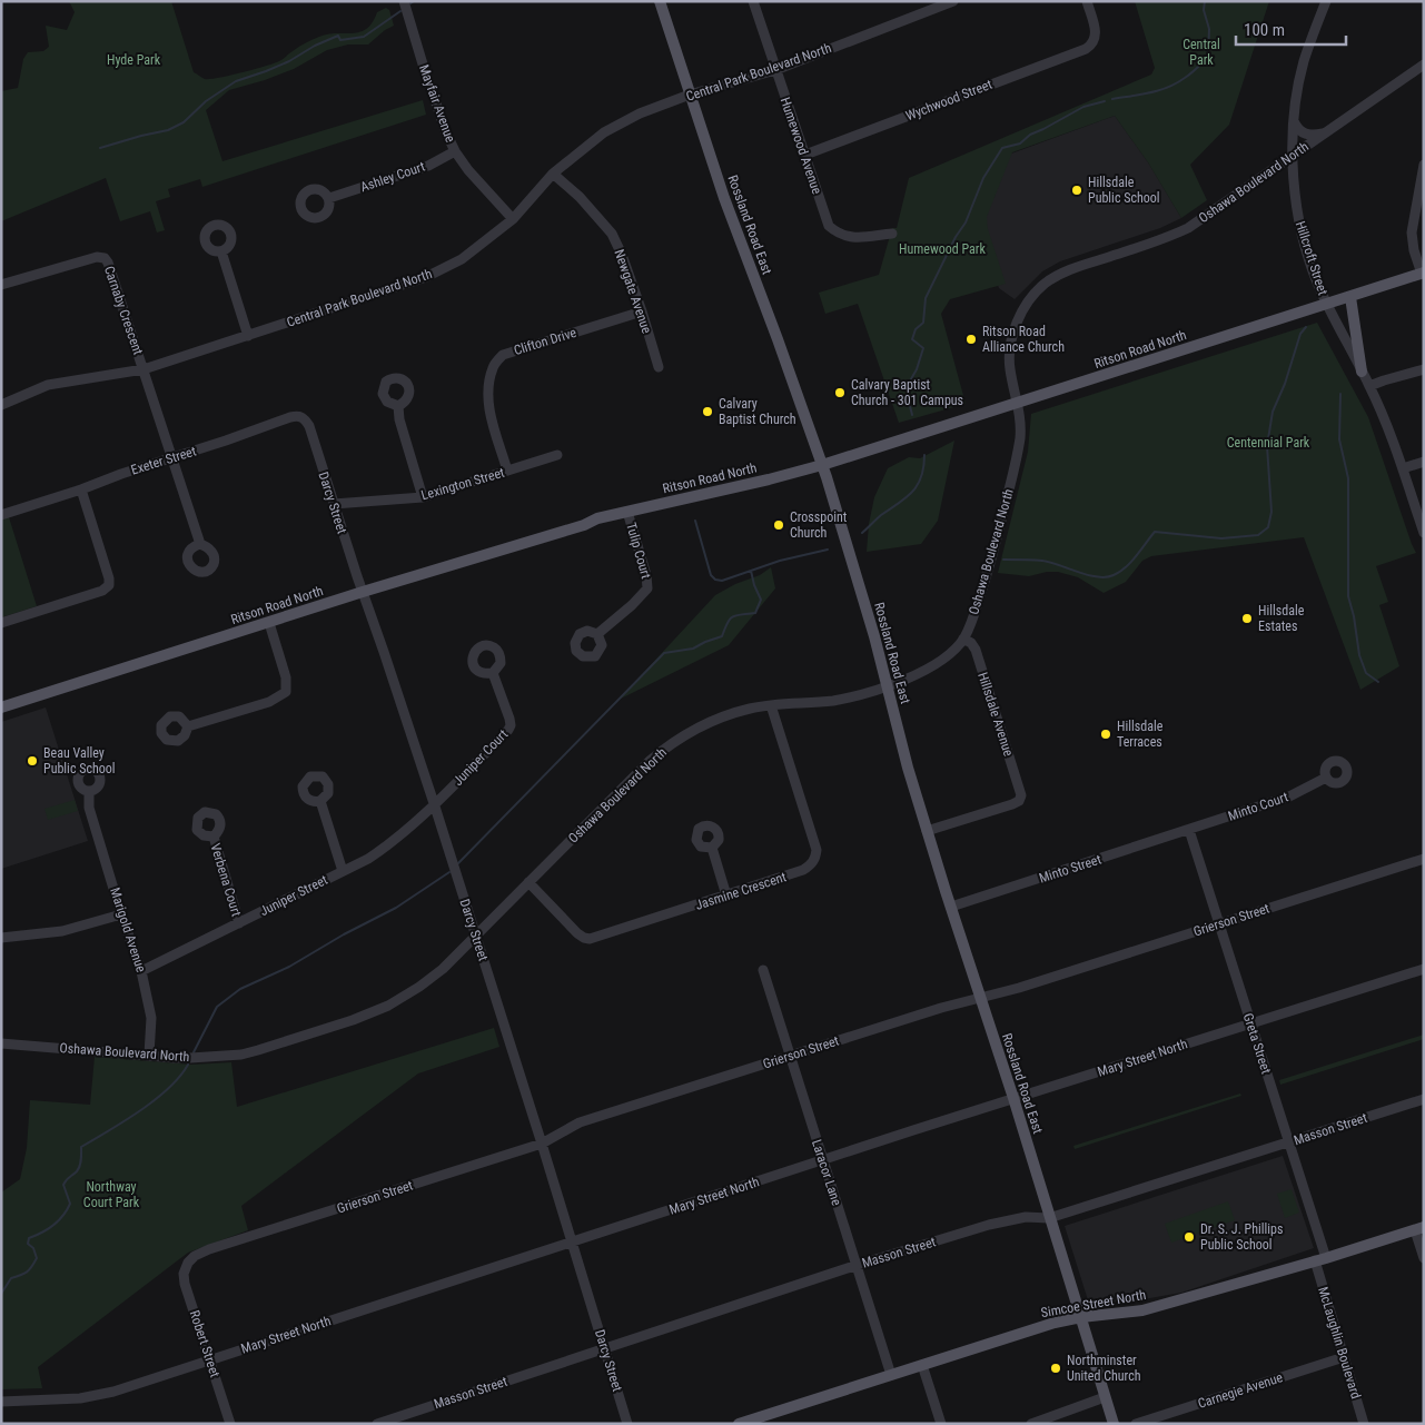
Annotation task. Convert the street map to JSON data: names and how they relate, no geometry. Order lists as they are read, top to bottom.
{
  "streets": {
    "main road": ["Rossland Road East", "Ritson Road North", "Simcoe Street North"],
    "street": [
      "Central Park Boulevard North",
      "Wychwood Street",
      "Mayfair Avenue",
      "Humewood Avenue",
      "Ashley Court",
      "Oshawa Boulevard North",
      "Hillcroft Street",
      "Newgate Avenue",
      "Carnaby Crescent",
      "Clifton Drive",
      "Exeter Street",
      "Lexington Street",
      "Darcy Street",
      "Tulip Court",
      "Hillsdale Avenue",
      "Juniper Court",
      "Minto Court",
      "Minto Street",
      "Verbena Court",
      "Jasmine Crescent",
      "Juniper Street",
      "Grierson Street",
      "Marigold Avenue",
      "Greta Street",
      "Mary Street North",
      "Masson Street",
      "Laracor Lane",
      "McLaughlin Boulevard",
      "Robert Street",
      "Carnegie Avenue"
    ]
  },
  "crossings": [
    ["Central Park Boulevard North", "Mayfair Avenue"],
    ["Central Park Boulevard North", "Humewood Avenue"],
    ["Central Park Boulevard North", "Rossland Road East"],
    ["Central Park Boulevard North", "Newgate Avenue"],
    ["Central Park Boulevard North", "Carnaby Crescent"],
    ["Wychwood Street", "Humewood Avenue"],
    ["Mayfair Avenue", "Ashley Court"],
    ["Oshawa Boulevard North", "Rossland Road East"],
    ["Oshawa Boulevard North", "Hillcroft Street"],
    ["Oshawa Boulevard North", "Ritson Road North"],
    ["Oshawa Boulevard North", "Darcy Street"],
    ["Oshawa Boulevard North", "Hillsdale Avenue"],
    ["Oshawa Boulevard North", "Jasmine Crescent"],
    ["Oshawa Boulevard North", "Marigold Avenue"],
    ["Rossland Road East", "Ritson Road North"],
    ["Rossland Road East", "Hillsdale Avenue"],
    ["Rossland Road East", "Minto Street"],
    ["Rossland Road East", "Grierson Street"],
    ["Rossland Road East", "Mary Street North"],
    ["Rossland Road East", "Masson Street"],
    ["Rossland Road East", "Simcoe Street North"],
    ["Hillcroft Street", "Ritson Road North"],
    ["Newgate Avenue", "Clifton Drive"],
    ["Clifton Drive", "Lexington Street"],
    ["Ritson Road North", "Darcy Street"],
    ["Ritson Road North", "Tulip Court"],
    ["Exeter Street", "Darcy Street"],
    ["Lexington Street", "Darcy Street"],
    ["Darcy Street", "Juniper Court"],
    ["Darcy Street", "Juniper Street"],
    ["Darcy Street", "Grierson Street"],
    ["Darcy Street", "Mary Street North"],
    ["Darcy Street", "Masson Street"],
    ["Juniper Court", "Juniper Street"],
    ["Minto Court", "Minto Street"],
    ["Minto Court", "Greta Street"],
    ["Minto Street", "Greta Street"],
    ["Verbena Court", "Juniper Street"],
    ["Juniper Street", "Marigold Avenue"],
    ["Grierson Street", "Greta Street"],
    ["Grierson Street", "Laracor Lane"],
    ["Grierson Street", "Robert Street"],
    ["Greta Street", "Mary Street North"],
    ["Greta Street", "Masson Street"],
    ["Greta Street", "Simcoe Street North"],
    ["Greta Street", "McLaughlin Boulevard"],
    ["Mary Street North", "Laracor Lane"],
    ["Mary Street North", "Robert Street"],
    ["Masson Street", "Laracor Lane"],
    ["Laracor Lane", "Simcoe Street North"],
    ["Simcoe Street North", "McLaughlin Boulevard"],
    ["McLaughlin Boulevard", "Carnegie Avenue"]
  ],
  "parks": [
    "Central Park",
    "Hyde Park",
    "Humewood Park",
    "Centennial Park",
    "Northway Court Park"
  ],
  "places": [
    "Hillsdale Public School",
    "Ritson Road Alliance Church",
    "Calvary Baptist Church - 301 Campus",
    "Calvary Baptist Church",
    "Crosspoint Church",
    "Hillsdale Estates",
    "Hillsdale Terraces",
    "Beau Valley Public School",
    "Dr. S. J. Phillips Public School",
    "Northminster United Church"
  ],
  "scale_bar": "100 m"
}
